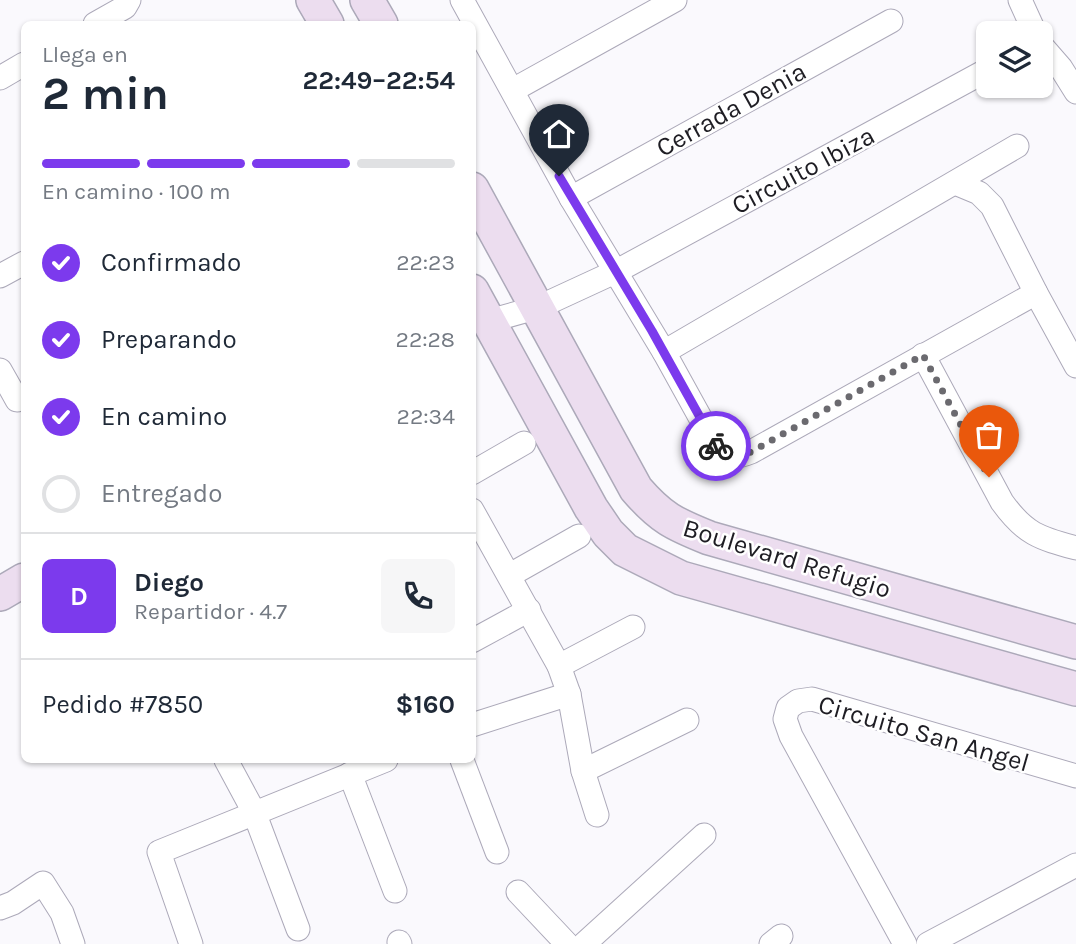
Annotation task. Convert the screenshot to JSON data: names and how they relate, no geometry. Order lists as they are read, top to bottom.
{
  "streets": {
    "street": [
      "Cerrada Denia",
      "Circuito Ibiza",
      "Boulevard Refugio",
      "Circuito San Angel"
    ]
  },
  "crossings": [
    ["Circuito Ibiza", "Boulevard Refugio"]
  ],
  "page": {
    "heading": ["2 min", "Llega en", "22:49–22:54"],
    "panel": [
      "Diego",
      "Repartidor · 4.7",
      "Pedido #7850",
      "$160"
    ],
    "bar": "En camino · 100 m",
    "list": [
      ["Confirmado", "22:23"],
      ["Preparando", "22:28"],
      ["En camino", "22:34"],
      "Entregado"
    ],
    "round": "D"
  }
}
